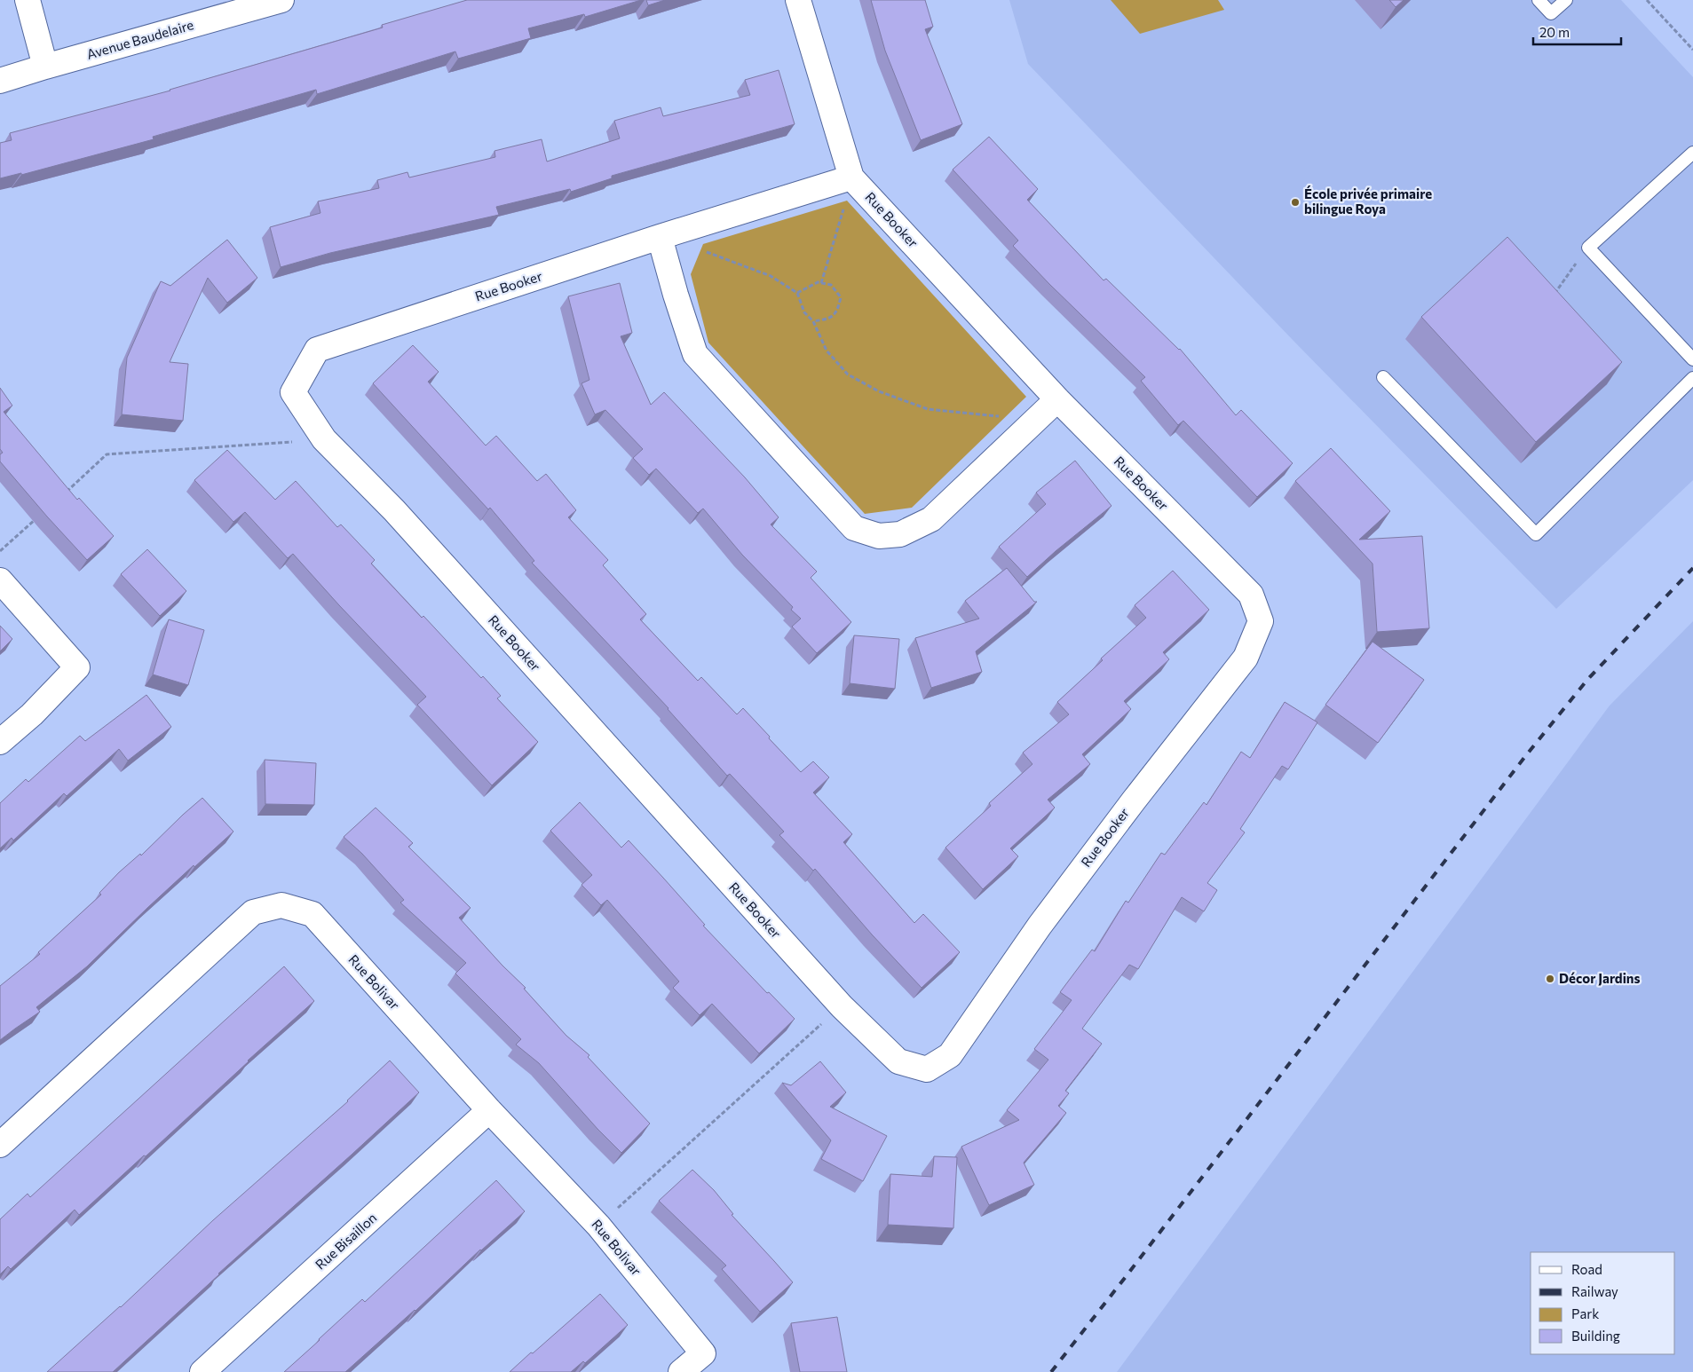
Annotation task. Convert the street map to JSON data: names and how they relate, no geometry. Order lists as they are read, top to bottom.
{
  "streets": {
    "street": [
      "Avenue Baudelaire",
      "Rue Booker",
      "Rue Bolivar",
      "Rue Bisaillon"
    ]
  },
  "crossings": [
    ["Rue Bolivar", "Rue Bisaillon"]
  ],
  "places": ["École privée primaire bilingue Roya", "Décor Jardins"],
  "legend": [
    "Road",
    "Railway",
    "Park",
    "Building"
  ],
  "scale_bar": "20 m"
}
